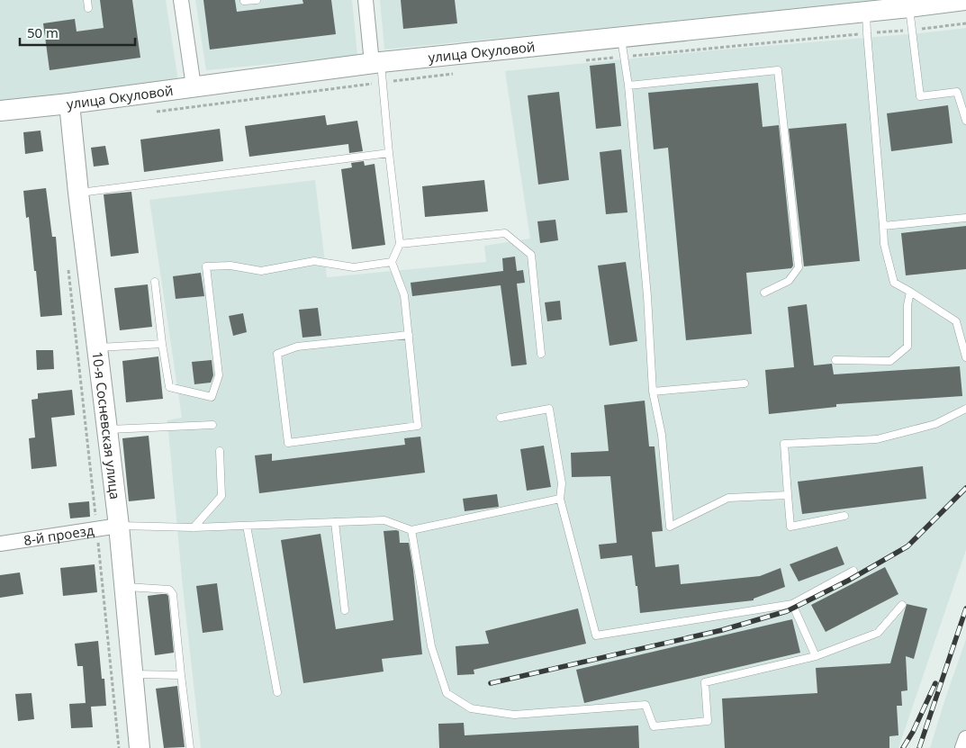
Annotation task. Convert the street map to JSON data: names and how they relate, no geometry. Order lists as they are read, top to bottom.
{
  "streets": {
    "street": ["улица Окуловой", "10-я Сосневская улица", "8-й проезд"]
  },
  "crossings": [
    ["улица Окуловой", "10-я Сосневская улица"],
    ["10-я Сосневская улица", "8-й проезд"]
  ],
  "scale_bar": "50 m"
}
